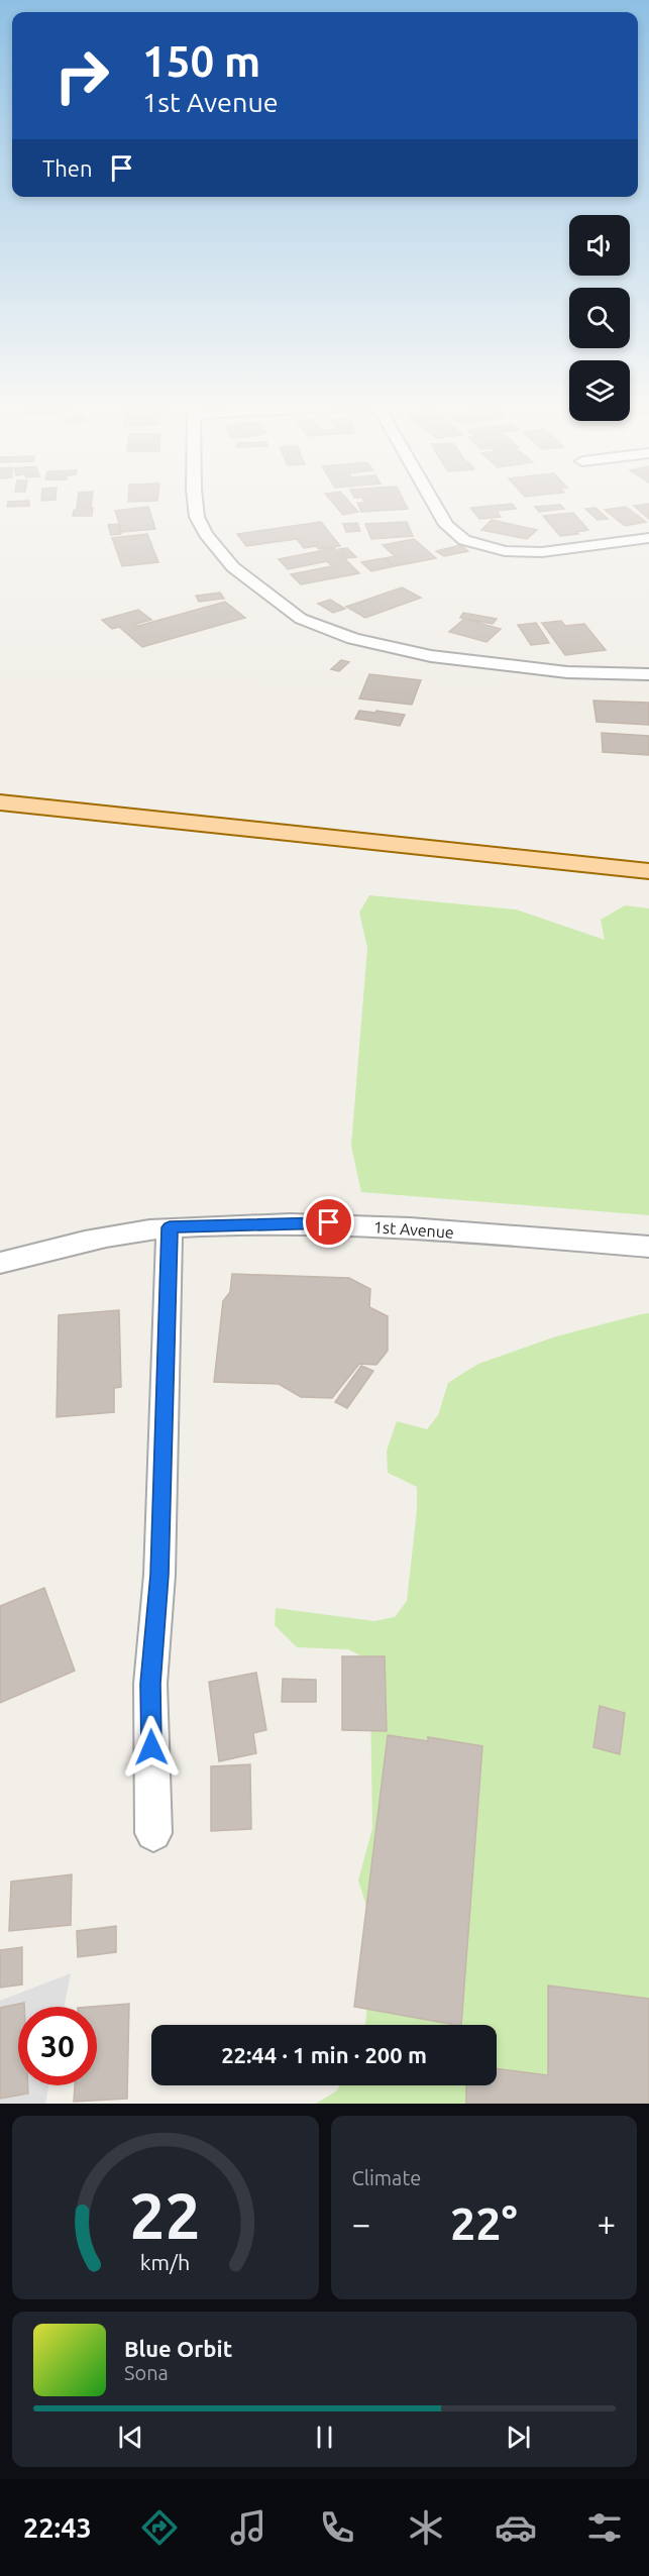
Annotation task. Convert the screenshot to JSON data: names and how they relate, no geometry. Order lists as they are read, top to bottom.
{
  "streets": {
    "street": ["1st Avenue"]
  },
  "page": {
    "turn": ["150 m", "1st Avenue"],
    "then": "Then",
    "limit": "30",
    "trip": "22:44 · 1 min · 200 m",
    "tile": "Climate",
    "heat": ["−", "22°", "+"],
    "song": ["Blue Orbit", "Sona"],
    "tabs": "22:43",
    "gauge": ["22", "km/h"]
  }
}
